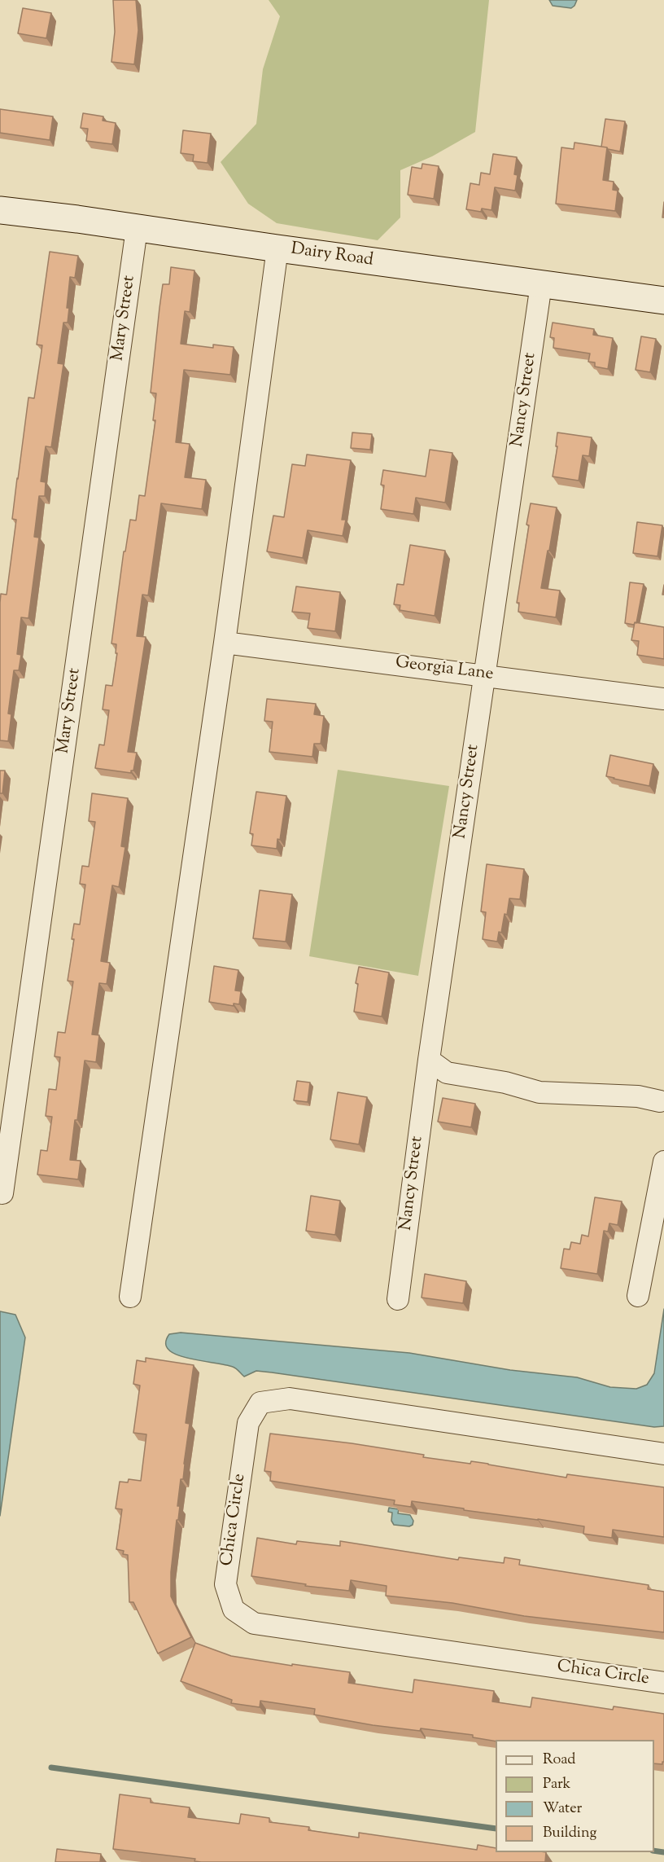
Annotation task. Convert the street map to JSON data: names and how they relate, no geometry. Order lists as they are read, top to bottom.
{
  "streets": {
    "street": [
      "Dairy Road",
      "Mary Street",
      "Nancy Street",
      "Georgia Lane",
      "Chica Circle"
    ]
  },
  "crossings": [
    ["Dairy Road", "Mary Street"],
    ["Dairy Road", "Nancy Street"],
    ["Nancy Street", "Georgia Lane"]
  ],
  "legend": [
    "Road",
    "Park",
    "Water",
    "Building"
  ]
}
